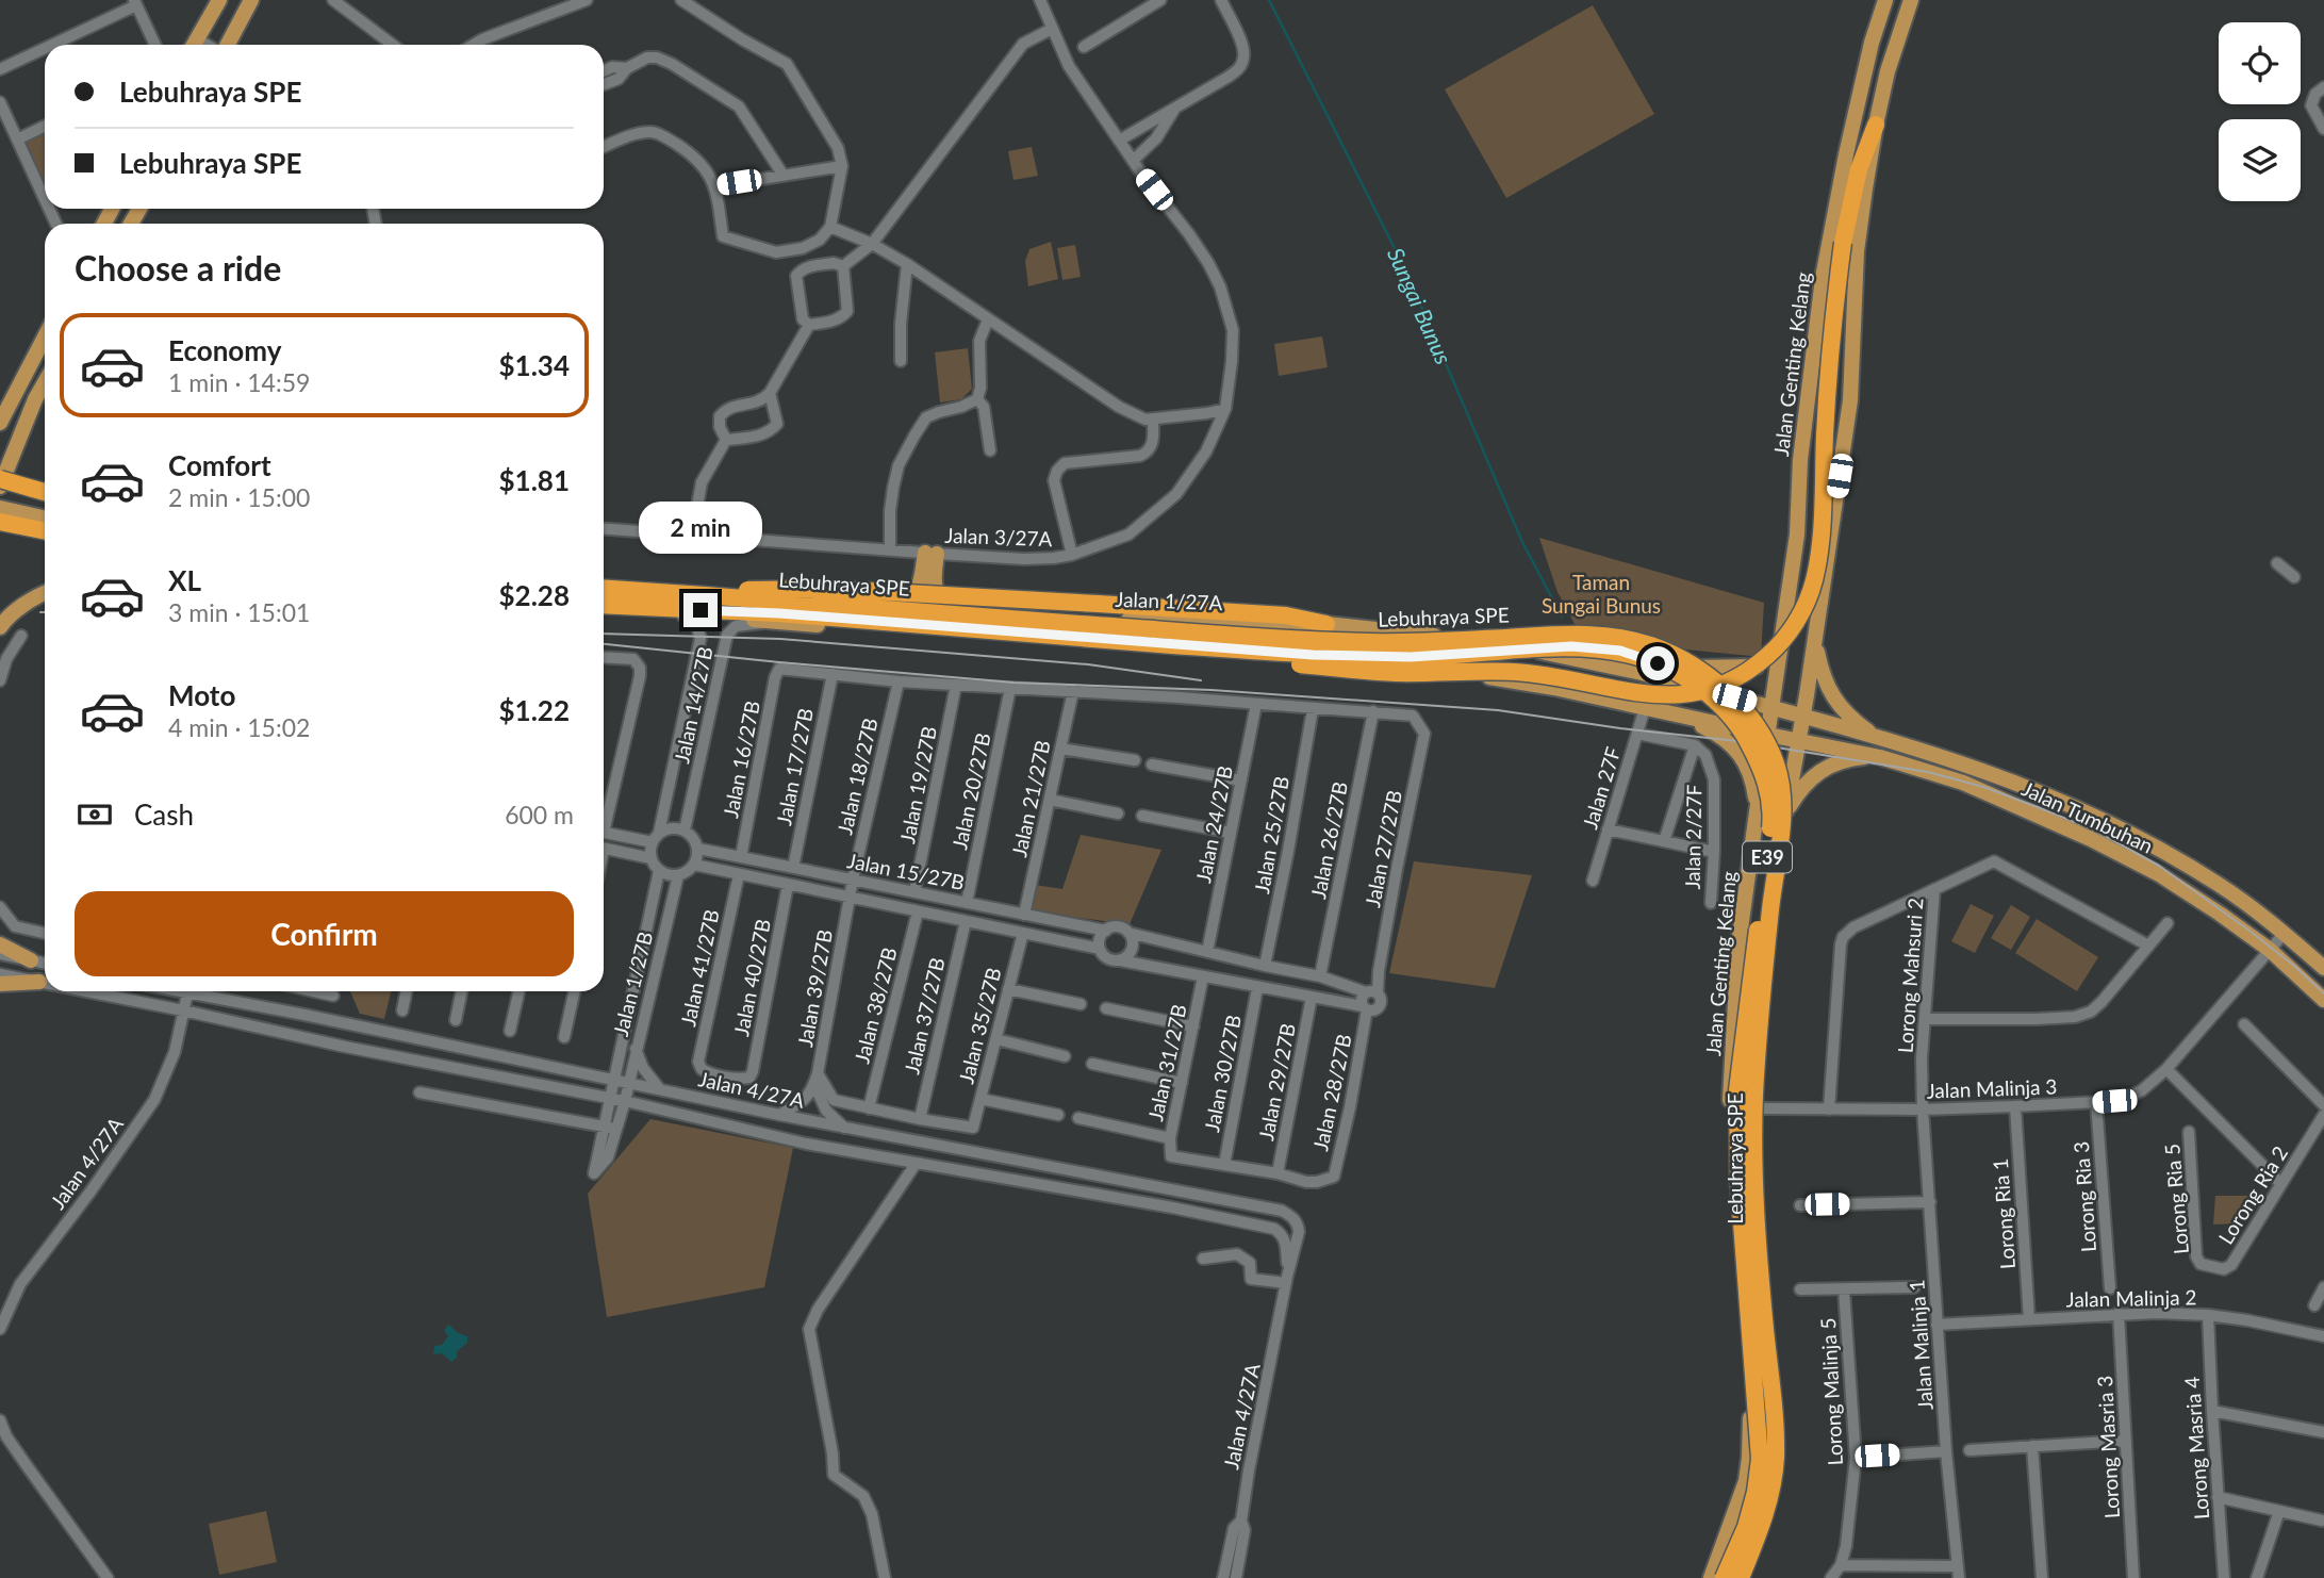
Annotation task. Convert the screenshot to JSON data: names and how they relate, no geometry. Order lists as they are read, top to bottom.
{
  "streets": {
    "highway": ["Lebuhraya SPE", "E39"],
    "main road": ["Jalan Genting Kelang", "Jalan 1/27A", "Jalan Tumbuhan"],
    "street": [
      "Jalan 3/27A",
      "Jalan 14/27B",
      "Jalan 16/27B",
      "Jalan 17/27B",
      "Jalan 18/27B",
      "Jalan 19/27B",
      "Jalan 27F",
      "Jalan 20/27B",
      "Jalan 21/27B",
      "Jalan 24/27B",
      "Jalan 25/27B",
      "Jalan 2/27F",
      "Jalan 26/27B",
      "Jalan 27/27B",
      "Jalan 15/27B",
      "Jalan 41/27B",
      "Lorong Mahsuri 2",
      "Jalan 40/27B",
      "Jalan 1/27B",
      "Jalan 39/27B",
      "Jalan 38/27B",
      "Jalan 37/27B",
      "Jalan 35/27B",
      "Jalan 31/27B",
      "Jalan 30/27B",
      "Jalan 29/27B",
      "Jalan Malinja 3",
      "Jalan 4/27A",
      "Jalan 28/27B",
      "Lorong Ria 2",
      "Lorong Ria 3",
      "Lorong Ria 5",
      "Lorong Ria 1",
      "Jalan Malinja 2",
      "Jalan Malinja 1",
      "Lorong Malinja 5",
      "Lorong Masria 3",
      "Lorong Masria 4"
    ]
  },
  "crossings": [
    ["Jalan Genting Kelang", "Jalan 1/27A"],
    ["Lebuhraya SPE", "E39"],
    ["Jalan 1/27A", "Jalan Tumbuhan"],
    ["Jalan 14/27B", "Jalan 15/27B"],
    ["Jalan 14/27B", "Jalan 1/27B"],
    ["Jalan 16/27B", "Jalan 17/27B"],
    ["Jalan 16/27B", "Jalan 15/27B"],
    ["Jalan 17/27B", "Jalan 15/27B"],
    ["Jalan 18/27B", "Jalan 15/27B"],
    ["Jalan 18/27B", "Jalan 39/27B"],
    ["Jalan 19/27B", "Jalan 15/27B"],
    ["Jalan 20/27B", "Jalan 15/27B"],
    ["Jalan 21/27B", "Jalan 15/27B"],
    ["Jalan Tumbuhan", "Jalan Malinja 3"],
    ["Jalan 26/27B", "Jalan 27/27B"],
    ["Jalan 15/27B", "Jalan 41/27B"],
    ["Jalan 15/27B", "Jalan 40/27B"],
    ["Jalan 15/27B", "Jalan 1/27B"],
    ["Jalan 15/27B", "Jalan 39/27B"],
    ["Jalan 15/27B", "Jalan 38/27B"],
    ["Jalan 15/27B", "Jalan 37/27B"],
    ["Jalan 15/27B", "Jalan 35/27B"],
    ["Jalan 41/27B", "Jalan 40/27B"],
    ["Lorong Mahsuri 2", "Jalan Malinja 3"],
    ["Lorong Mahsuri 2", "Jalan Malinja 1"],
    ["Jalan 1/27B", "Jalan 4/27A"],
    ["Jalan 37/27B", "Jalan 35/27B"],
    ["Jalan 31/27B", "Jalan 30/27B"],
    ["Jalan 29/27B", "Jalan 28/27B"],
    ["Jalan Malinja 3", "Lorong Ria 3"],
    ["Jalan Malinja 3", "Lorong Ria 1"],
    ["Jalan Malinja 3", "Jalan Malinja 1"],
    ["Lorong Ria 2", "Lorong Ria 5"],
    ["Lorong Ria 1", "Jalan Malinja 2"],
    ["Jalan Malinja 2", "Jalan Malinja 1"],
    ["Jalan Malinja 2", "Lorong Masria 3"],
    ["Jalan Malinja 2", "Lorong Masria 4"]
  ],
  "water": ["Sungai Bunus"],
  "parks": ["Taman Sungai Bunus"],
  "page": {
    "banner": ["Lebuhraya SPE", "Lebuhraya SPE"],
    "heading": "Choose a ride",
    "list": [
      {
        "name": "Economy",
        "note": "1 min · 14:59",
        "value": "$1.34"
      },
      {
        "name": "Comfort",
        "note": "2 min · 15:00",
        "value": "$1.81"
      },
      {
        "name": "XL",
        "note": "3 min · 15:01",
        "value": "$2.28"
      },
      {
        "name": "Moto",
        "note": "4 min · 15:02",
        "value": "$1.22"
      }
    ],
    "bubble": "2 min",
    "pay": ["Cash", "600 m"],
    "buttons": "Confirm"
  }
}
